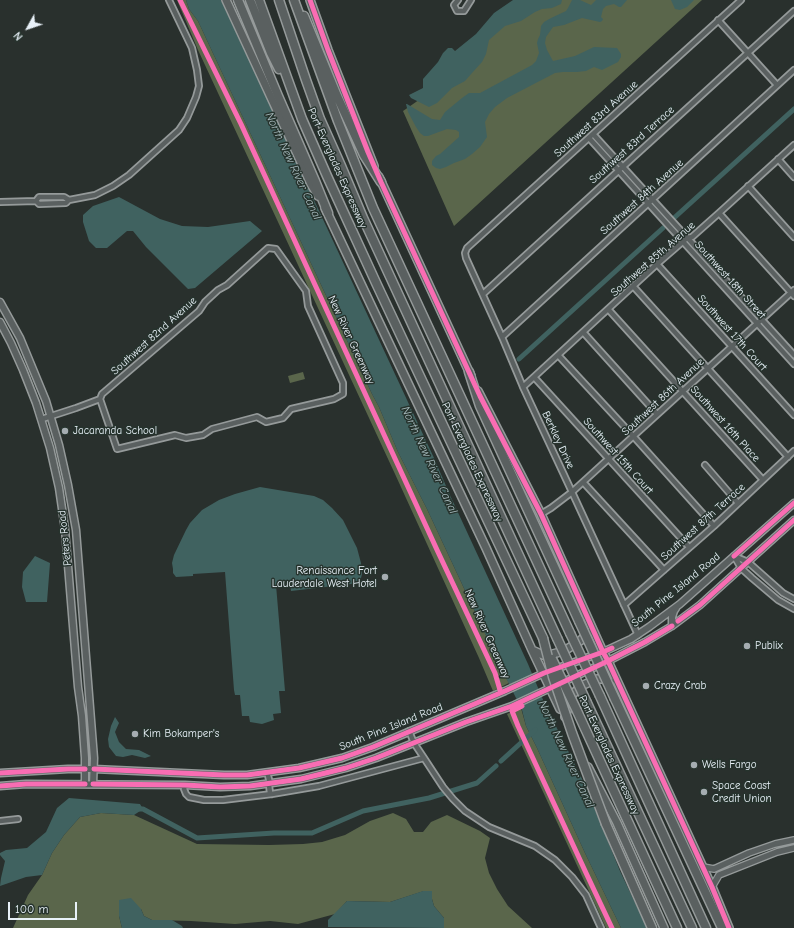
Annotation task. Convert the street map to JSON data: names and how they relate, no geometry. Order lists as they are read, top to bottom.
{
  "streets": {
    "highway": ["Port Everglades Expressway"],
    "main road": ["Peters Road", "South Pine Island Road"],
    "street": [
      "Southwest 83rd Avenue",
      "Southwest 83rd Terrace",
      "Southwest 84th Avenue",
      "Southwest 85th Avenue",
      "Southwest 18th Street",
      "Southwest 17th Court",
      "Southwest 82nd Avenue",
      "Southwest 86th Avenue",
      "Southwest 16th Place",
      "Berkley Drive",
      "Southwest 15th Court",
      "Southwest 87th Terrace"
    ],
    "cycle path": ["New River Greenway"]
  },
  "crossings": [
    ["Southwest 83rd Avenue", "Southwest 18th Street"],
    ["Southwest 83rd Avenue", "Berkley Drive"],
    ["Southwest 83rd Terrace", "Southwest 18th Street"],
    ["Southwest 83rd Terrace", "Berkley Drive"],
    ["Southwest 84th Avenue", "Southwest 18th Street"],
    ["Southwest 84th Avenue", "Berkley Drive"],
    ["Southwest 85th Avenue", "Southwest 18th Street"],
    ["Southwest 85th Avenue", "Southwest 17th Court"],
    ["Southwest 85th Avenue", "Southwest 16th Place"],
    ["Southwest 85th Avenue", "Berkley Drive"],
    ["Southwest 85th Avenue", "Southwest 15th Court"],
    ["Southwest 18th Street", "Southwest 86th Avenue"],
    ["Southwest 17th Court", "Southwest 86th Avenue"],
    ["Southwest 82nd Avenue", "Peters Road"],
    ["Southwest 86th Avenue", "Southwest 16th Place"],
    ["Southwest 86th Avenue", "Berkley Drive"],
    ["Southwest 86th Avenue", "Southwest 15th Court"],
    ["Southwest 16th Place", "Southwest 87th Terrace"],
    ["Berkley Drive", "Southwest 87th Terrace"],
    ["Berkley Drive", "South Pine Island Road"],
    ["Southwest 15th Court", "Southwest 87th Terrace"],
    ["Peters Road", "South Pine Island Road"]
  ],
  "water": ["North New River Canal"],
  "places": [
    "Jacaranda School",
    "Renaissance Fort Lauderdale West Hotel",
    "Publix",
    "Crazy Crab",
    "Kim Bokamper's",
    "Wells Fargo",
    "Space Coast Credit Union"
  ],
  "scale_bar": "100 m",
  "north": "bottom left"
}
